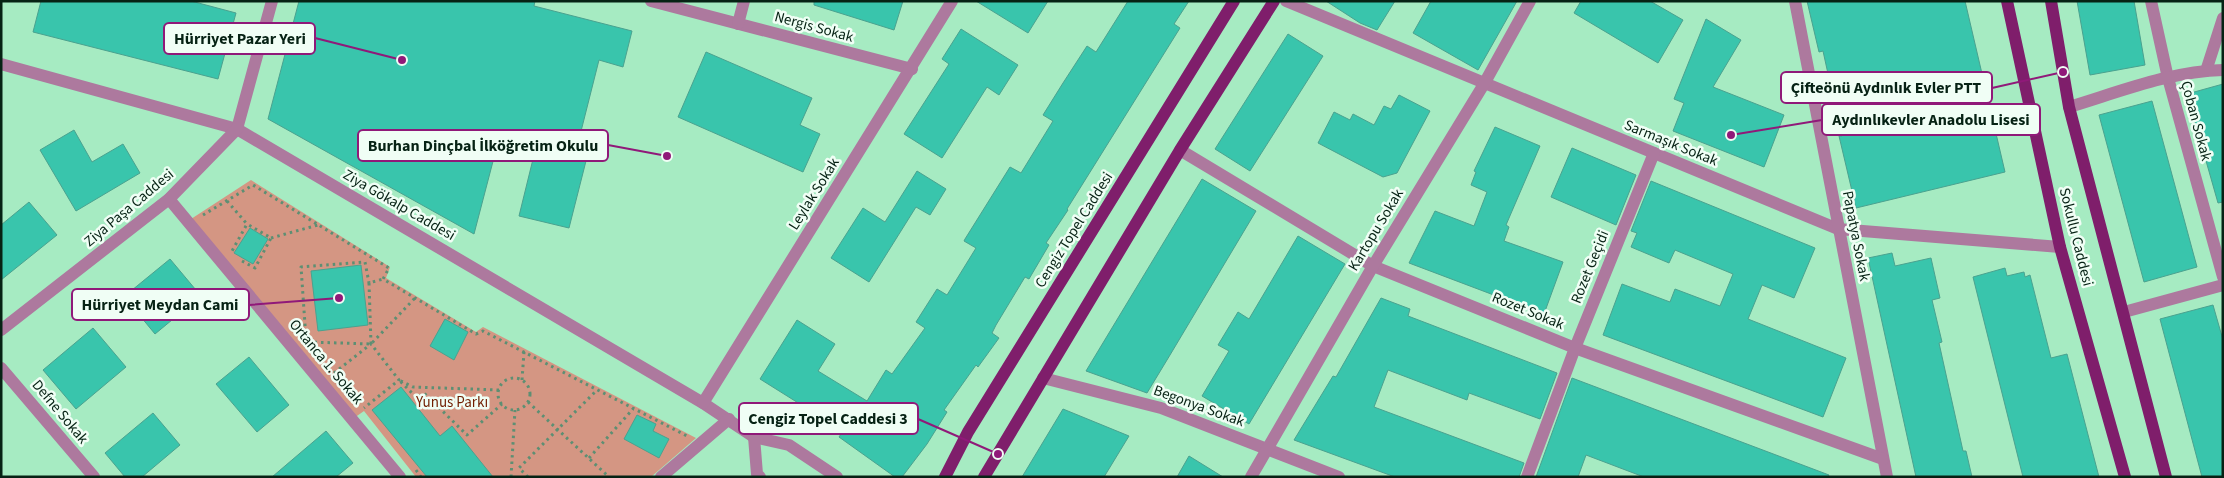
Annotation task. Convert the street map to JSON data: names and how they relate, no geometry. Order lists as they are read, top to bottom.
{
  "streets": {
    "main road": ["Cengiz Topel Caddesi", "Sokullu Caddesi"],
    "street": [
      "Nergis Sokak",
      "Çoban Sokak",
      "Sarmaşık Sokak",
      "Leylak Sokak",
      "Ziya Gökalp Caddesi",
      "Ziya Paşa Caddesi",
      "Kartopu Sokak",
      "Papatya Sokak",
      "Rozet Geçidi",
      "Rozet Sokak",
      "Ortanca 1. Sokak",
      "Begonya Sokak",
      "Defne Sokak"
    ]
  },
  "crossings": [
    ["Nergis Sokak", "Leylak Sokak"],
    ["Sarmaşık Sokak", "Kartopu Sokak"],
    ["Sarmaşık Sokak", "Papatya Sokak"],
    ["Sarmaşık Sokak", "Sokullu Caddesi"],
    ["Sarmaşık Sokak", "Rozet Geçidi"],
    ["Leylak Sokak", "Ziya Gökalp Caddesi"],
    ["Ziya Gökalp Caddesi", "Ziya Paşa Caddesi"],
    ["Ziya Paşa Caddesi", "Ortanca 1. Sokak"],
    ["Kartopu Sokak", "Rozet Sokak"],
    ["Kartopu Sokak", "Begonya Sokak"],
    ["Papatya Sokak", "Rozet Sokak"],
    ["Rozet Geçidi", "Rozet Sokak"]
  ],
  "parks": ["Yunus Parkı"],
  "places": [
    "Hürriyet Pazar Yeri",
    "Çifteönü Aydınlık Evler PTT",
    "Aydınlıkevler Anadolu Lisesi",
    "Burhan Dinçbal İlköğretim Okulu",
    "Hürriyet Meydan Cami",
    "Cengiz Topel Caddesi 3"
  ]
}
